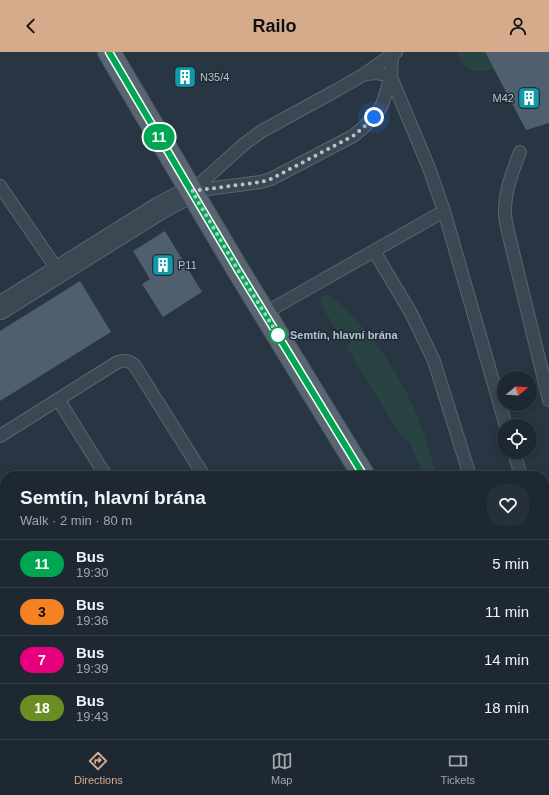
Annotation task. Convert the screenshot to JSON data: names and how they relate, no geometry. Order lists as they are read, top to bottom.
{
  "places": {
    "building": ["N35/4", "M42", "P11"],
    "other": ["Semtín, hlavní brána"]
  },
  "lines": ["bus line 11"],
  "north": "right",
  "page": {
    "header": "Railo",
    "on_map": "11",
    "heading": ["Semtín, hlavní brána", "Walk · 2 min · 80 m"],
    "list": [
      {
        "mark": "11",
        "name": "Bus",
        "note": "19:30",
        "value": "5 min"
      },
      {
        "mark": "3",
        "name": "Bus",
        "note": "19:36",
        "value": "11 min"
      },
      {
        "mark": "7",
        "name": "Bus",
        "note": "19:39",
        "value": "14 min"
      },
      {
        "mark": "18",
        "name": "Bus",
        "note": "19:43",
        "value": "18 min"
      }
    ],
    "tabs": ["Directions", "Map", "Tickets"]
  }
}
